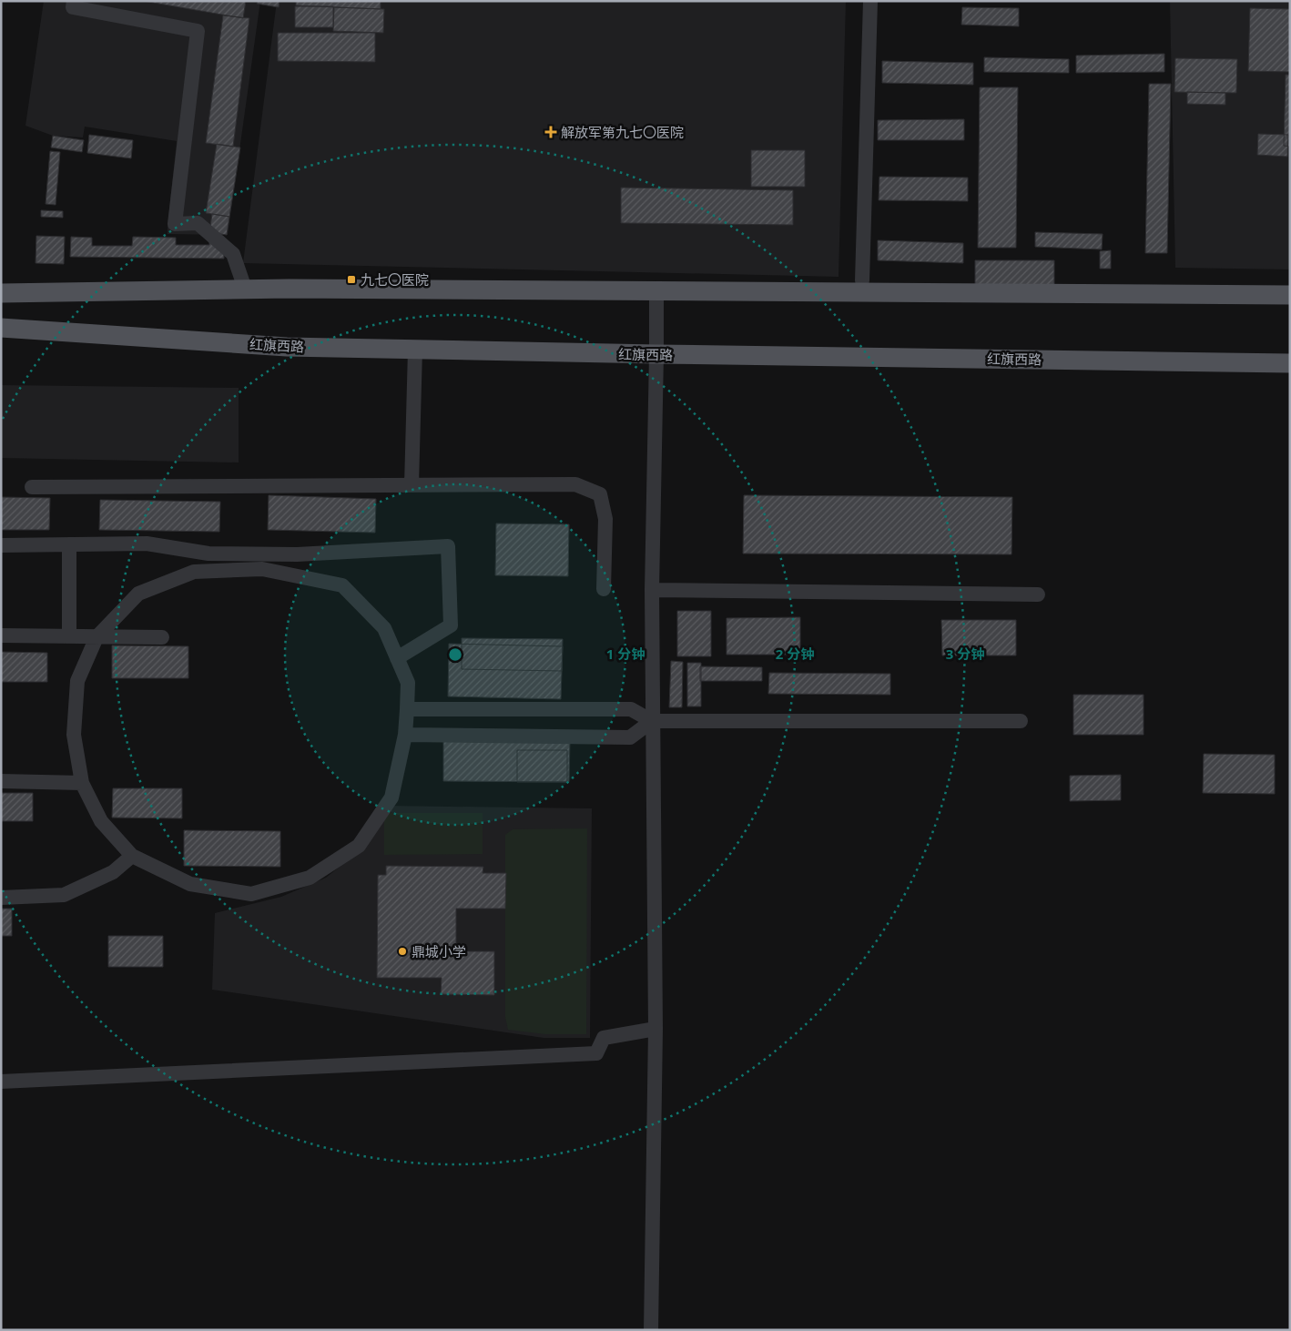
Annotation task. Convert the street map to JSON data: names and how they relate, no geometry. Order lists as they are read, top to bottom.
{
  "streets": {
    "main road": ["红旗西路"]
  },
  "places": {
    "health": ["解放军第九七〇医院"],
    "transit": ["九七〇医院"],
    "other": ["鼎城小学"]
  },
  "rings": ["1 分钟", "2 分钟", "3 分钟"]
}
